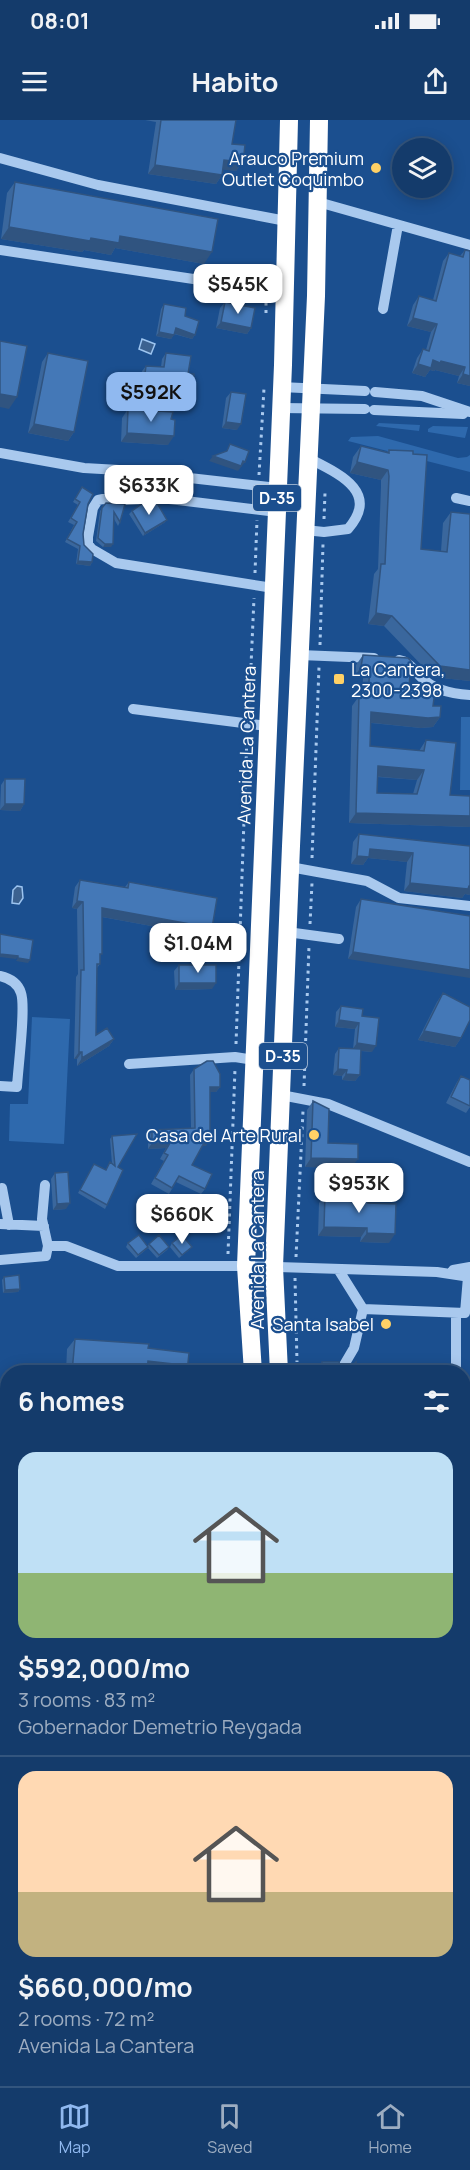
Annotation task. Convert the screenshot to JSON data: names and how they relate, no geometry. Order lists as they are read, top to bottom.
{
  "streets": {
    "highway": ["D-35", "Avenida La Cantera"]
  },
  "places": {
    "other": ["Arauco Premium Outlet Coquimbo", "Casa del Arte Rural", "Santa Isabel"],
    "transit": ["La Cantera, 2300-2398"]
  },
  "page": {
    "status": "08:01",
    "header": "Habito",
    "price": [
      "$545K",
      "$592K",
      "$633K",
      "$1.04M",
      "$953K",
      "$660K"
    ],
    "heading": "6 homes",
    "list": [
      {
        "name": "$592,000/mo",
        "note": "3 rooms · 83 m² · Gobernador Demetrio Reygada"
      },
      {
        "name": "$660,000/mo",
        "note": "2 rooms · 72 m² · Avenida La Cantera"
      }
    ],
    "tabs": ["Map", "Saved", "Home"]
  }
}
